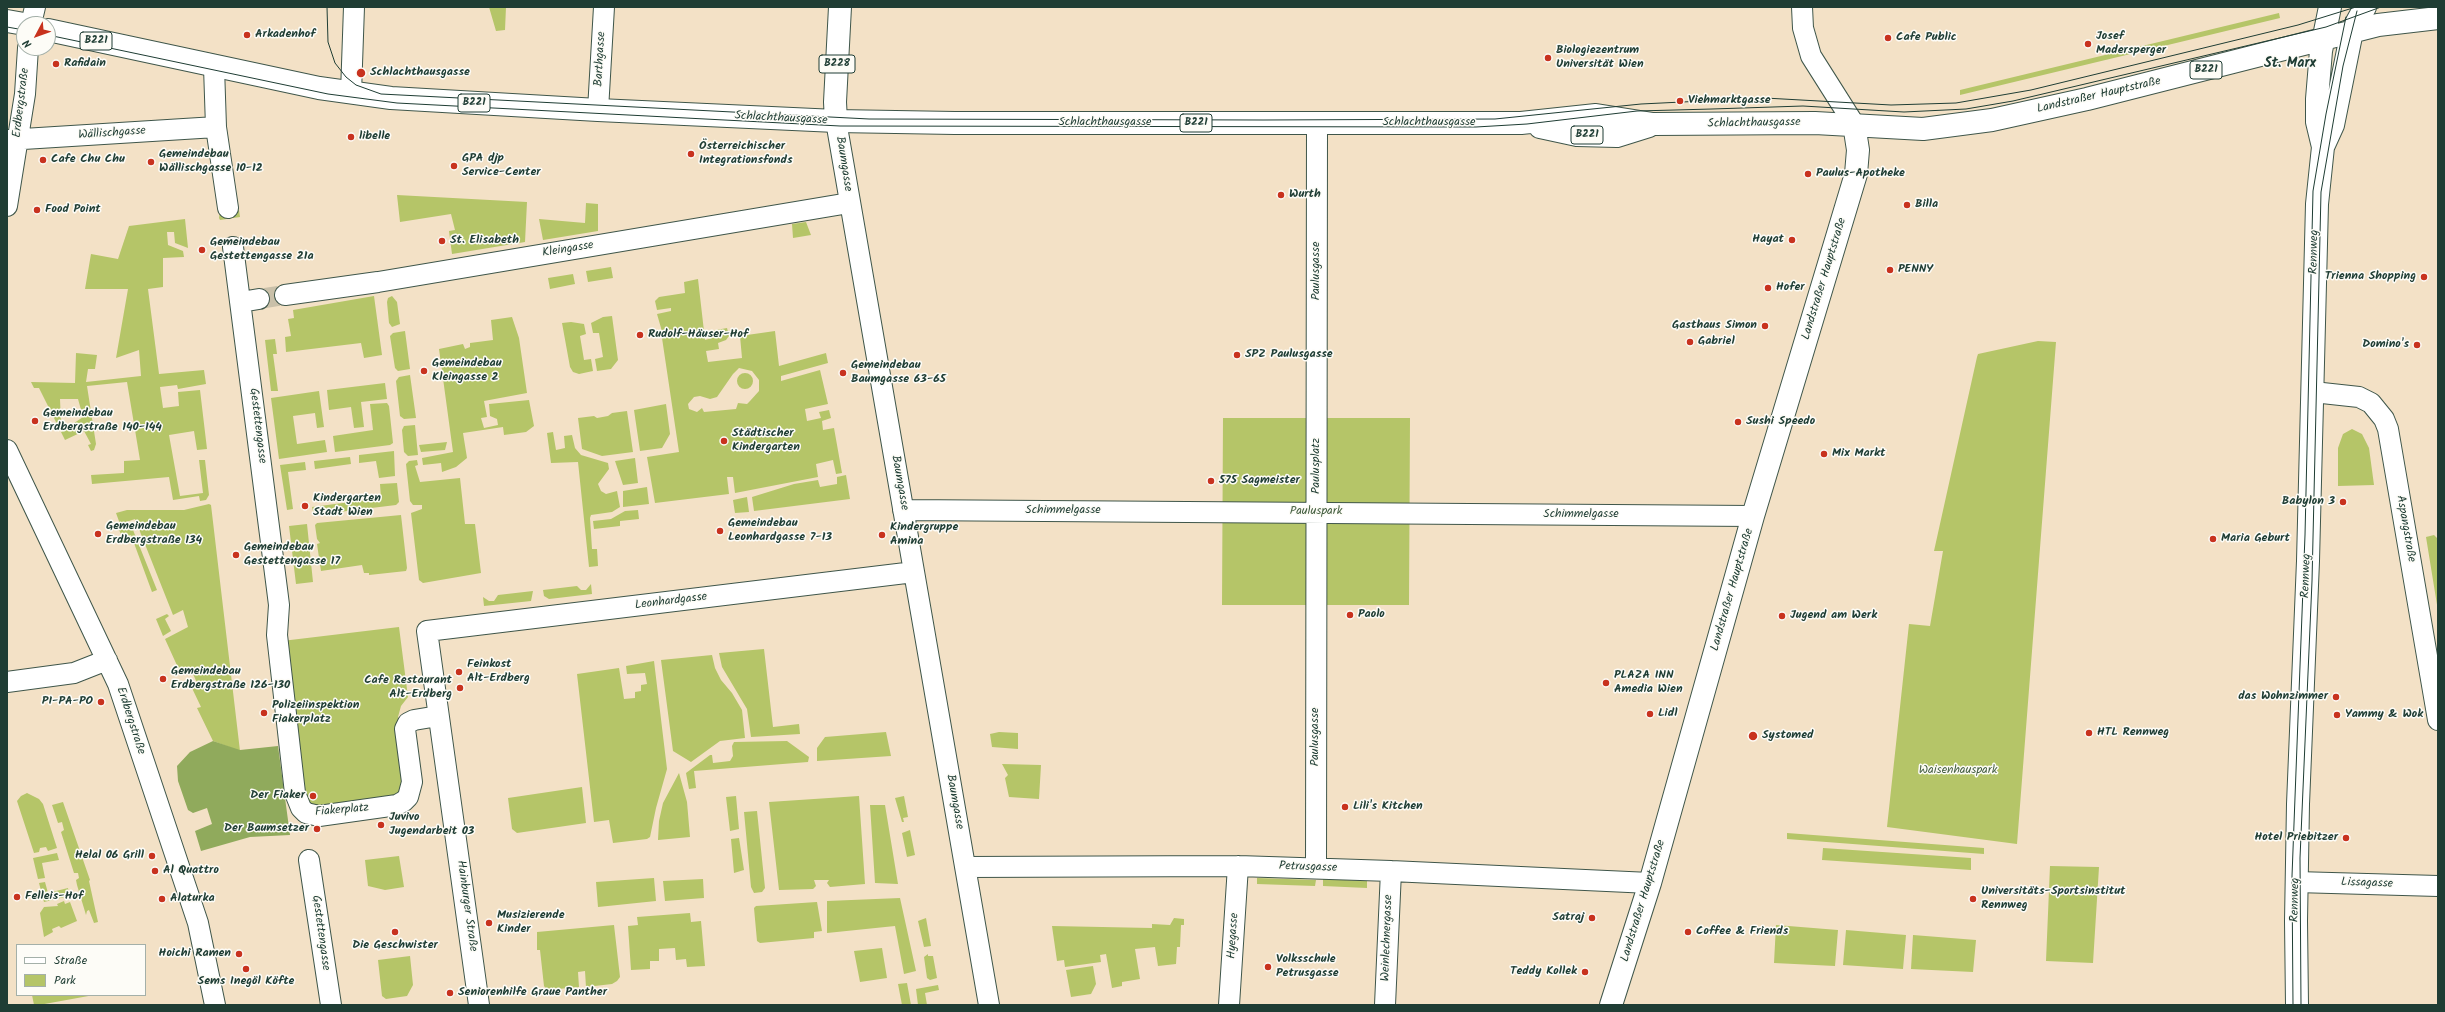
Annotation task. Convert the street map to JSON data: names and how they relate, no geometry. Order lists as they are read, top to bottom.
{
  "streets": {
    "main road": [
      "B221",
      "B228",
      "Landstraßer Hauptstraße",
      "Schlachthausgasse",
      "Baumgasse",
      "Rennweg"
    ],
    "street": [
      "Barthgasse",
      "Erdbergstraße",
      "Wällischgasse",
      "Kleingasse",
      "Paulusgasse",
      "Gestettengasse",
      "Paulusplatz",
      "Schimmelgasse",
      "Aspangstraße",
      "Leonhardgasse",
      "Fiakerplatz",
      "Petrusgasse",
      "Lissagasse",
      "Hainburger Straße",
      "Hyegasse",
      "Weinlechnergasse"
    ]
  },
  "crossings": [
    ["Barthgasse", "Schlachthausgasse"],
    ["Landstraßer Hauptstraße", "Schlachthausgasse"],
    ["Landstraßer Hauptstraße", "Rennweg"],
    ["Landstraßer Hauptstraße", "Schimmelgasse"],
    ["Landstraßer Hauptstraße", "Petrusgasse"],
    ["Erdbergstraße", "Wällischgasse"],
    ["Schlachthausgasse", "Baumgasse"],
    ["Schlachthausgasse", "Paulusgasse"],
    ["Baumgasse", "Kleingasse"],
    ["Baumgasse", "Schimmelgasse"],
    ["Baumgasse", "Leonhardgasse"],
    ["Baumgasse", "Petrusgasse"],
    ["Rennweg", "Aspangstraße"],
    ["Rennweg", "Lissagasse"],
    ["Paulusgasse", "Paulusplatz"],
    ["Paulusgasse", "Petrusgasse"],
    ["Gestettengasse", "Fiakerplatz"],
    ["Paulusplatz", "Schimmelgasse"],
    ["Leonhardgasse", "Fiakerplatz"],
    ["Leonhardgasse", "Hainburger Straße"],
    ["Fiakerplatz", "Hainburger Straße"],
    ["Petrusgasse", "Hyegasse"],
    ["Petrusgasse", "Weinlechnergasse"]
  ],
  "districts": ["St. Marx"],
  "parks": ["Pauluspark", "Waisenhauspark"],
  "places": [
    "Arkadenhof",
    "Cafe Public",
    "Josef Madersperger",
    "Biologiezentrum Universität Wien",
    "Rafidain",
    "Schlachthausgasse",
    "Viehmarktgasse",
    "libelle",
    "Österreichischer Integrationsfonds",
    "Cafe Chu Chu",
    "Gemeindebau Wällischgasse 10-12",
    "GPA djp Service-Center",
    "Paulus-Apotheke",
    "Wurth",
    "Billa",
    "Food Point",
    "Hayat",
    "St. Elisabeth",
    "Gemeindebau Gestettengasse 21a",
    "PENNY",
    "Trienna Shopping",
    "Hofer",
    "Gasthaus Simon",
    "Rudolf-Häuser-Hof",
    "Gabriel",
    "Domino's",
    "SPZ Paulusgasse",
    "Gemeindebau Kleingasse 2",
    "Gemeindebau Baumgasse 63-65",
    "Gemeindebau Erdbergstraße 140-144",
    "Sushi Speedo",
    "Städtischer Kindergarten",
    "Mix Markt",
    "575 Sagmeister",
    "Babylon 3",
    "Kindergarten Stadt Wien",
    "Gemeindebau Leonhardgasse 7-13",
    "Gemeindebau Erdbergstraße 134",
    "Kindergruppe Amina",
    "Maria Geburt",
    "Gemeindebau Gestettengasse 17",
    "Paolo",
    "Jugend am Werk",
    "Feinkost Alt-Erdberg",
    "Gemeindebau Erdbergstraße 126-130",
    "PLAZA INN Amedia Wien",
    "Cafe Restaurant Alt-Erdberg",
    "das Wohnzimmer",
    "PI-PA-PO",
    "Polizeiinspektion Fiakerplatz",
    "Lidl",
    "Yammy & Wok",
    "HTL Rennweg",
    "Systomed",
    "Der Fiaker",
    "Lili's Kitchen",
    "Juvivo Jugendarbeit 03",
    "Der Baumsetzer",
    "Hotel Priebitzer",
    "Helal 06 Grill",
    "Al Quattro",
    "Felleis-Hof",
    "Alaturka",
    "Universitäts-Sportsinstitut Rennweg",
    "Satraj",
    "Musizierende Kinder",
    "Die Geschwister",
    "Coffee & Friends",
    "Hoichi Ramen",
    "Volksschule Petrusgasse",
    "Sems Inegöl Köfte",
    "Teddy Kollek",
    "Seniorenhilfe Graue Panther"
  ],
  "legend": ["Straße", "Park"],
  "north": "bottom left"
}
